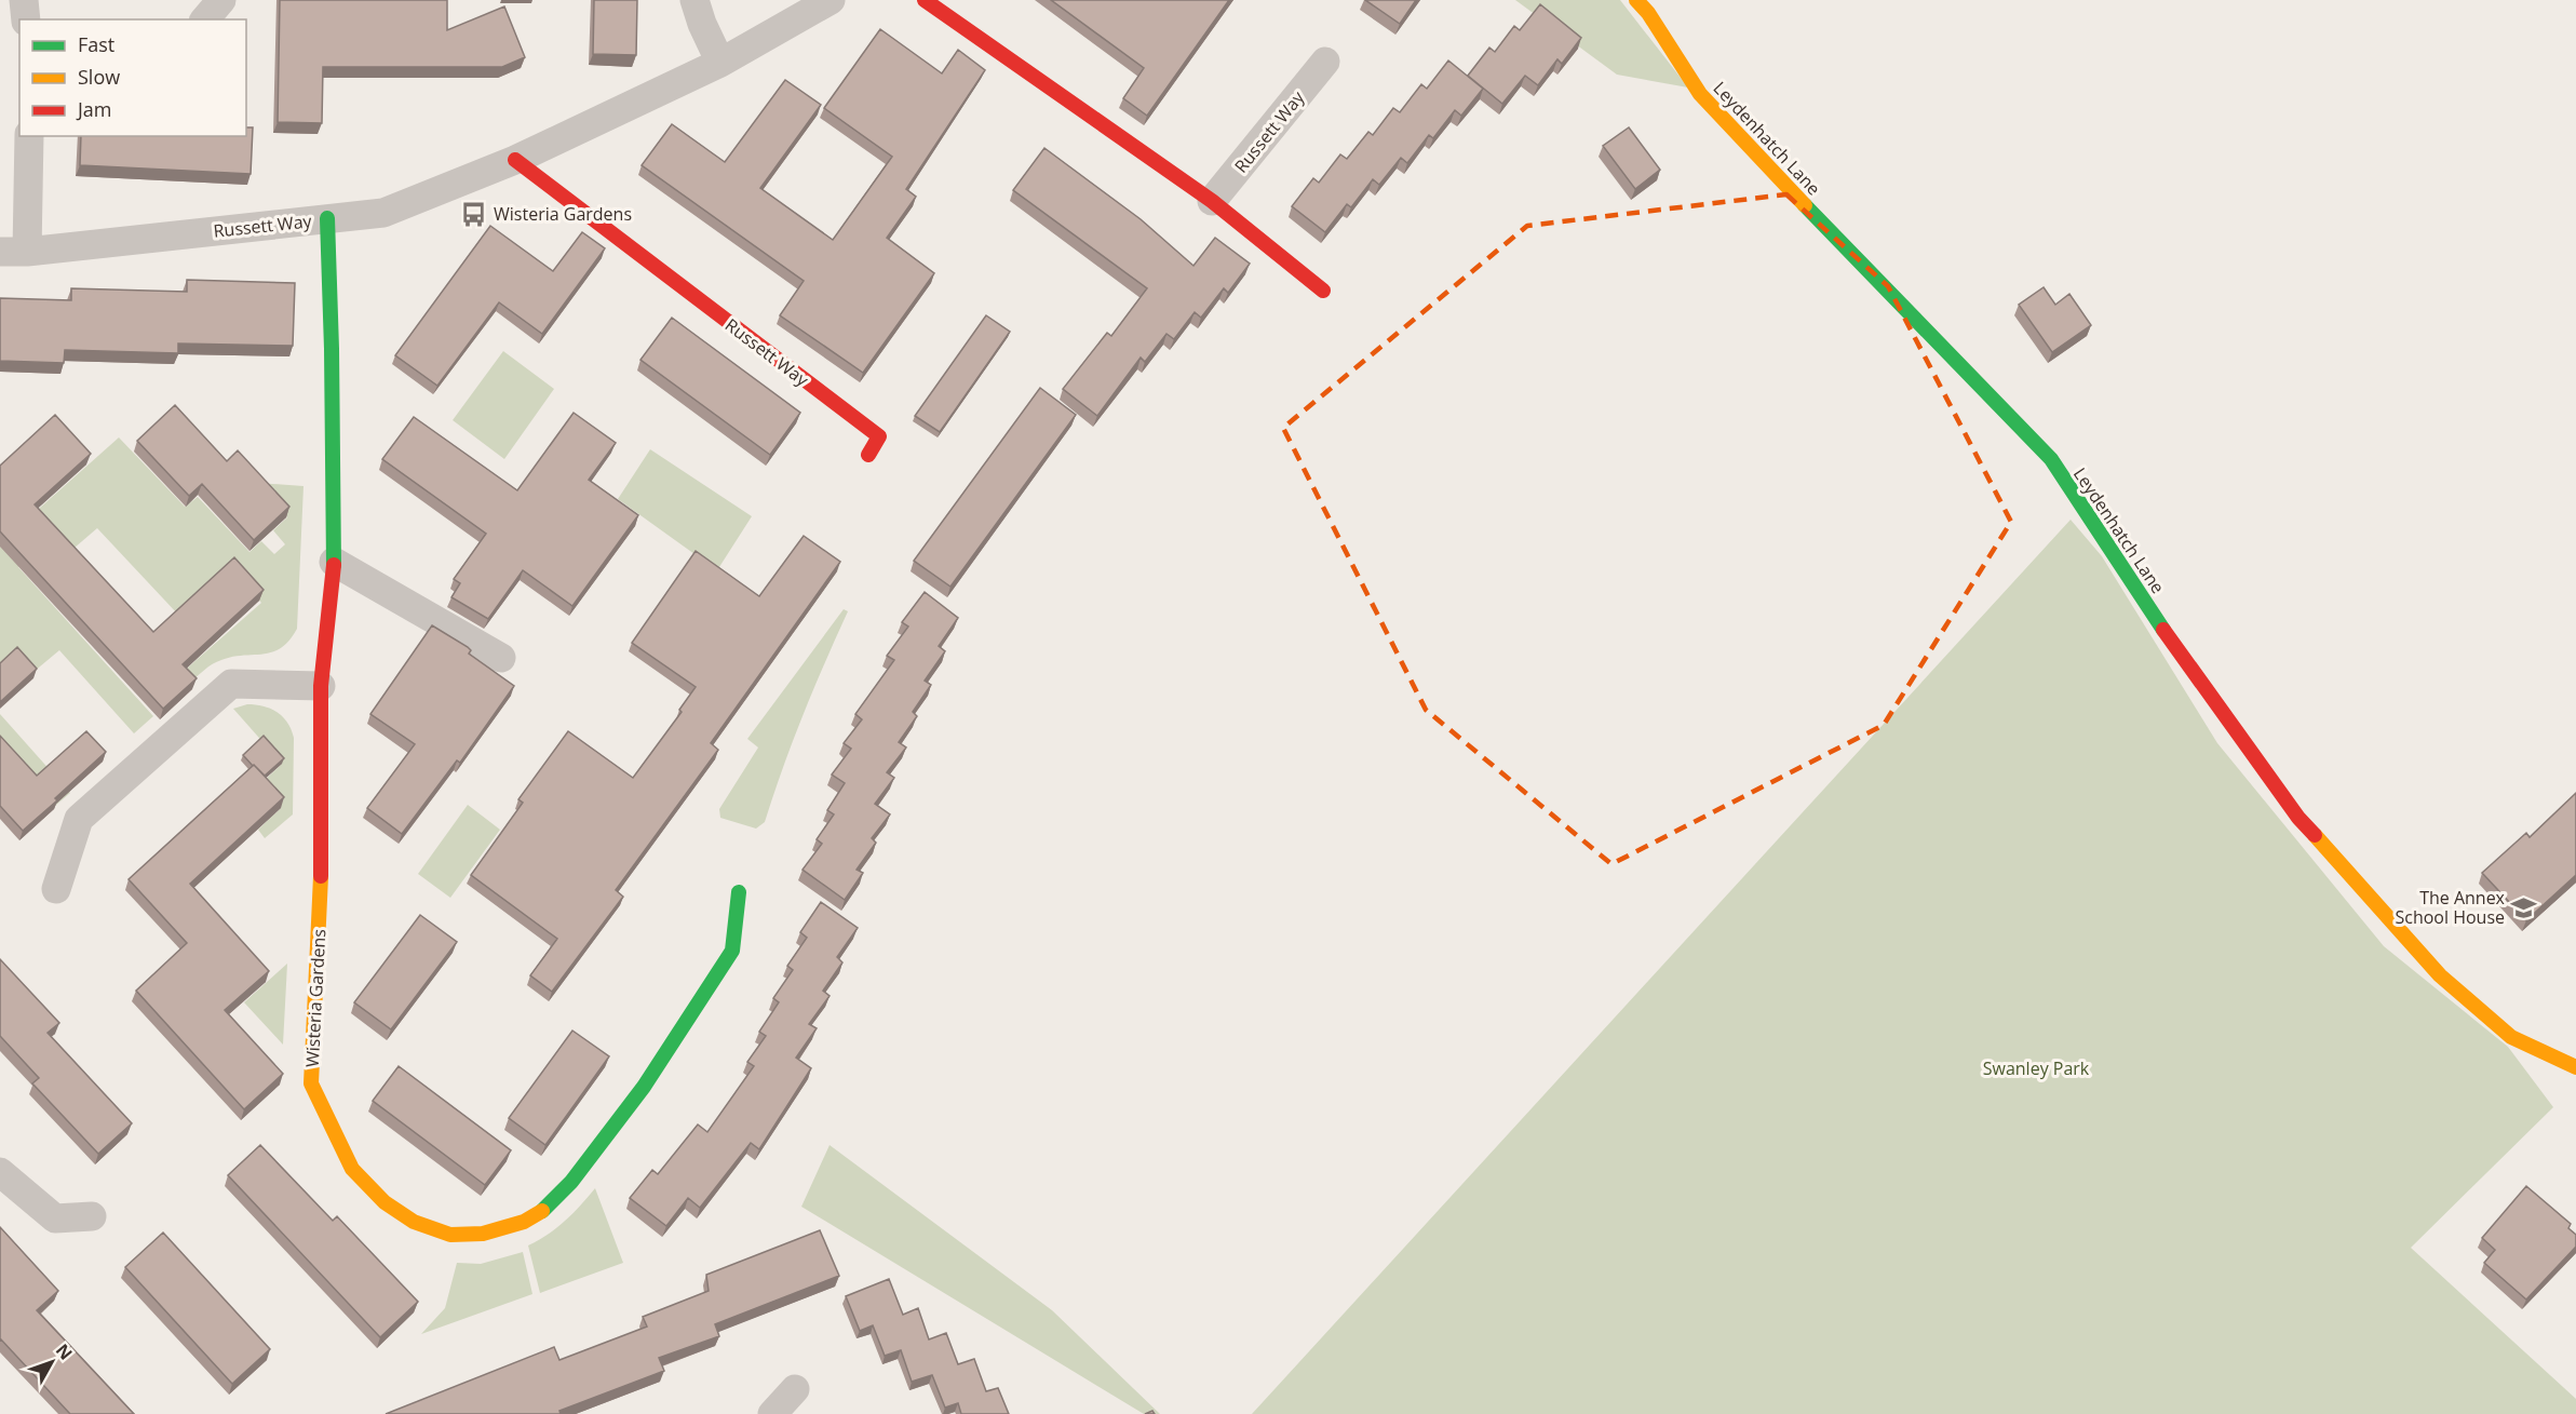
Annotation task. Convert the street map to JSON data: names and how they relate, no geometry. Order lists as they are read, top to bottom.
{
  "streets": {
    "street": ["Russett Way", "Leydenhatch Lane", "Wisteria Gardens"]
  },
  "crossings": [
    ["Russett Way", "Wisteria Gardens"]
  ],
  "parks": ["Swanley Park"],
  "places": {
    "bus stop": ["Wisteria Gardens"],
    "school or university": ["The Annex School House"]
  },
  "legend": ["Fast", "Slow", "Jam"],
  "north": "top right"
}
